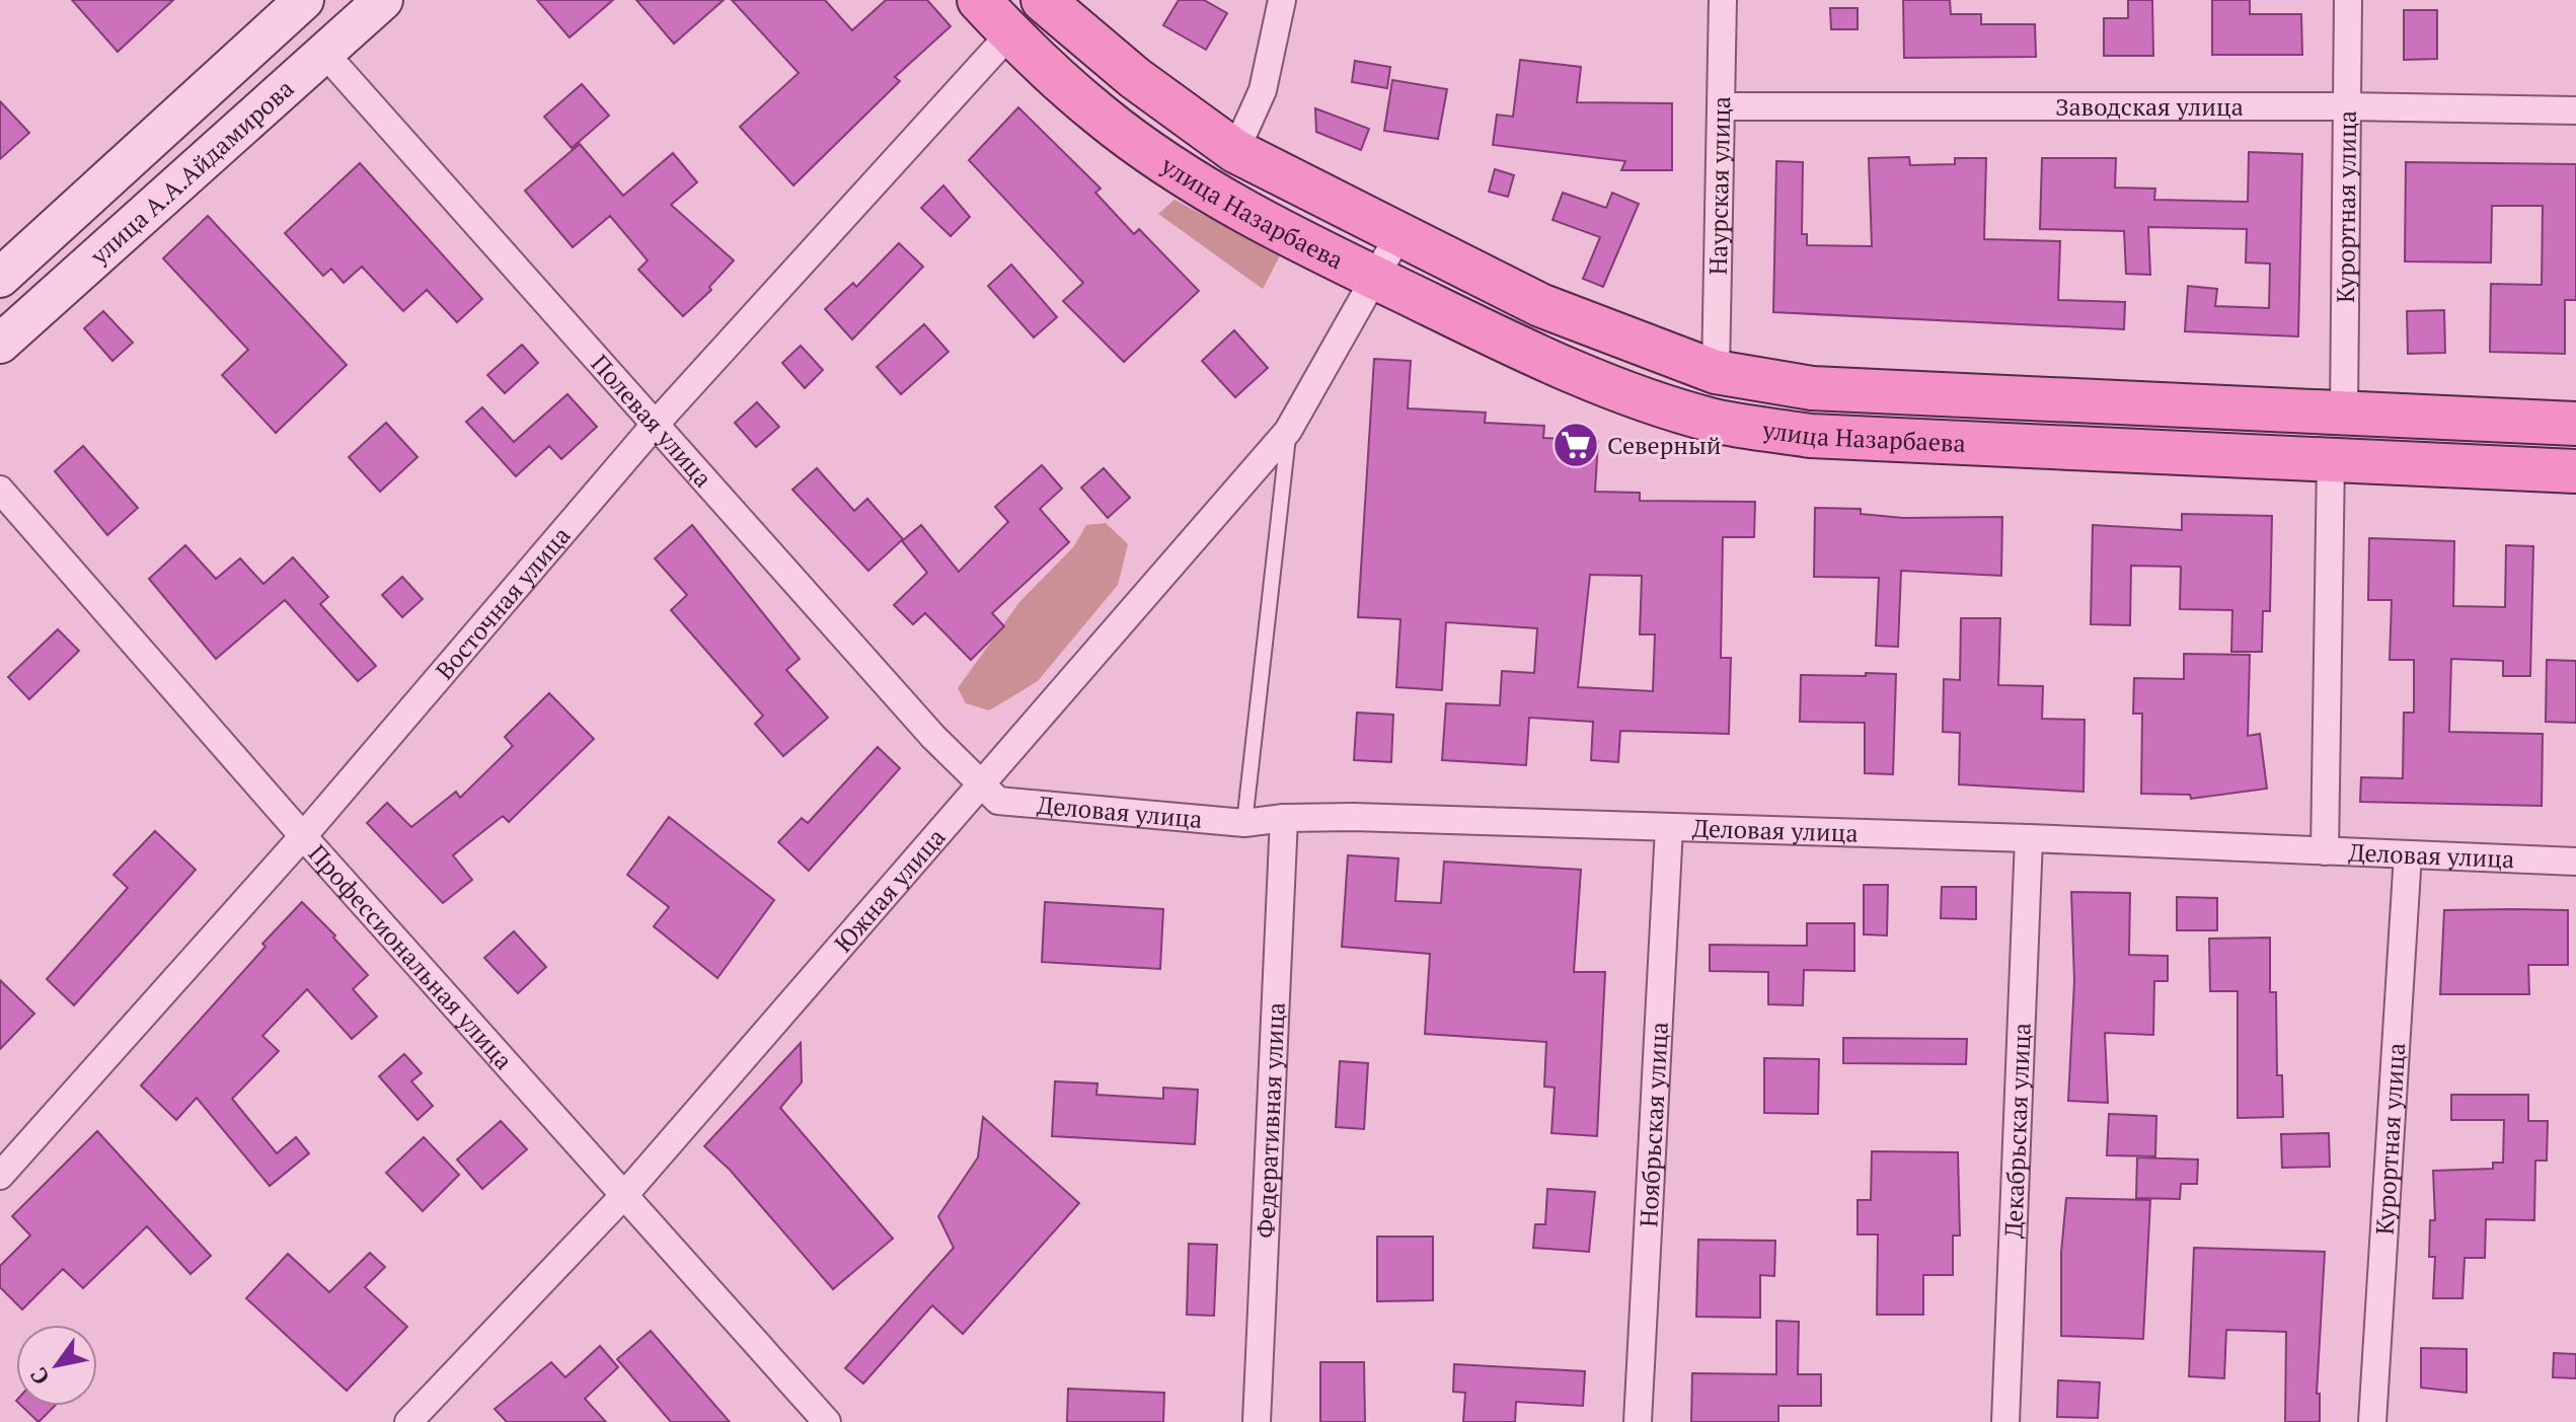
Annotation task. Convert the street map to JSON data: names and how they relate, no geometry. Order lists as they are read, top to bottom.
{
  "streets": {
    "main road": ["улица А.А.Айдамирова", "улица Назарбаева"],
    "street": [
      "Заводская улица",
      "Наурская улица",
      "Курортная улица",
      "Полевая улица",
      "Восточная улица",
      "Деловая улица",
      "Южная улица",
      "Профессиональная улица",
      "Федеративная улица",
      "Ноябрьская улица",
      "Декабрьская улица"
    ]
  },
  "crossings": [
    ["Заводская улица", "Наурская улица"],
    ["Заводская улица", "Курортная улица"],
    ["улица А.А.Айдамирова", "Полевая улица"],
    ["Наурская улица", "улица Назарбаева"],
    ["Курортная улица", "улица Назарбаева"],
    ["Курортная улица", "Деловая улица"],
    ["улица Назарбаева", "Восточная улица"],
    ["улица Назарбаева", "Южная улица"],
    ["Полевая улица", "Восточная улица"],
    ["Полевая улица", "Деловая улица"],
    ["Полевая улица", "Южная улица"],
    ["Восточная улица", "Профессиональная улица"],
    ["Деловая улица", "Южная улица"],
    ["Деловая улица", "Федеративная улица"],
    ["Деловая улица", "Ноябрьская улица"],
    ["Деловая улица", "Декабрьская улица"],
    ["Южная улица", "Профессиональная улица"]
  ],
  "places": {
    "supermarket": ["Северный"]
  },
  "north": "bottom left"
}
